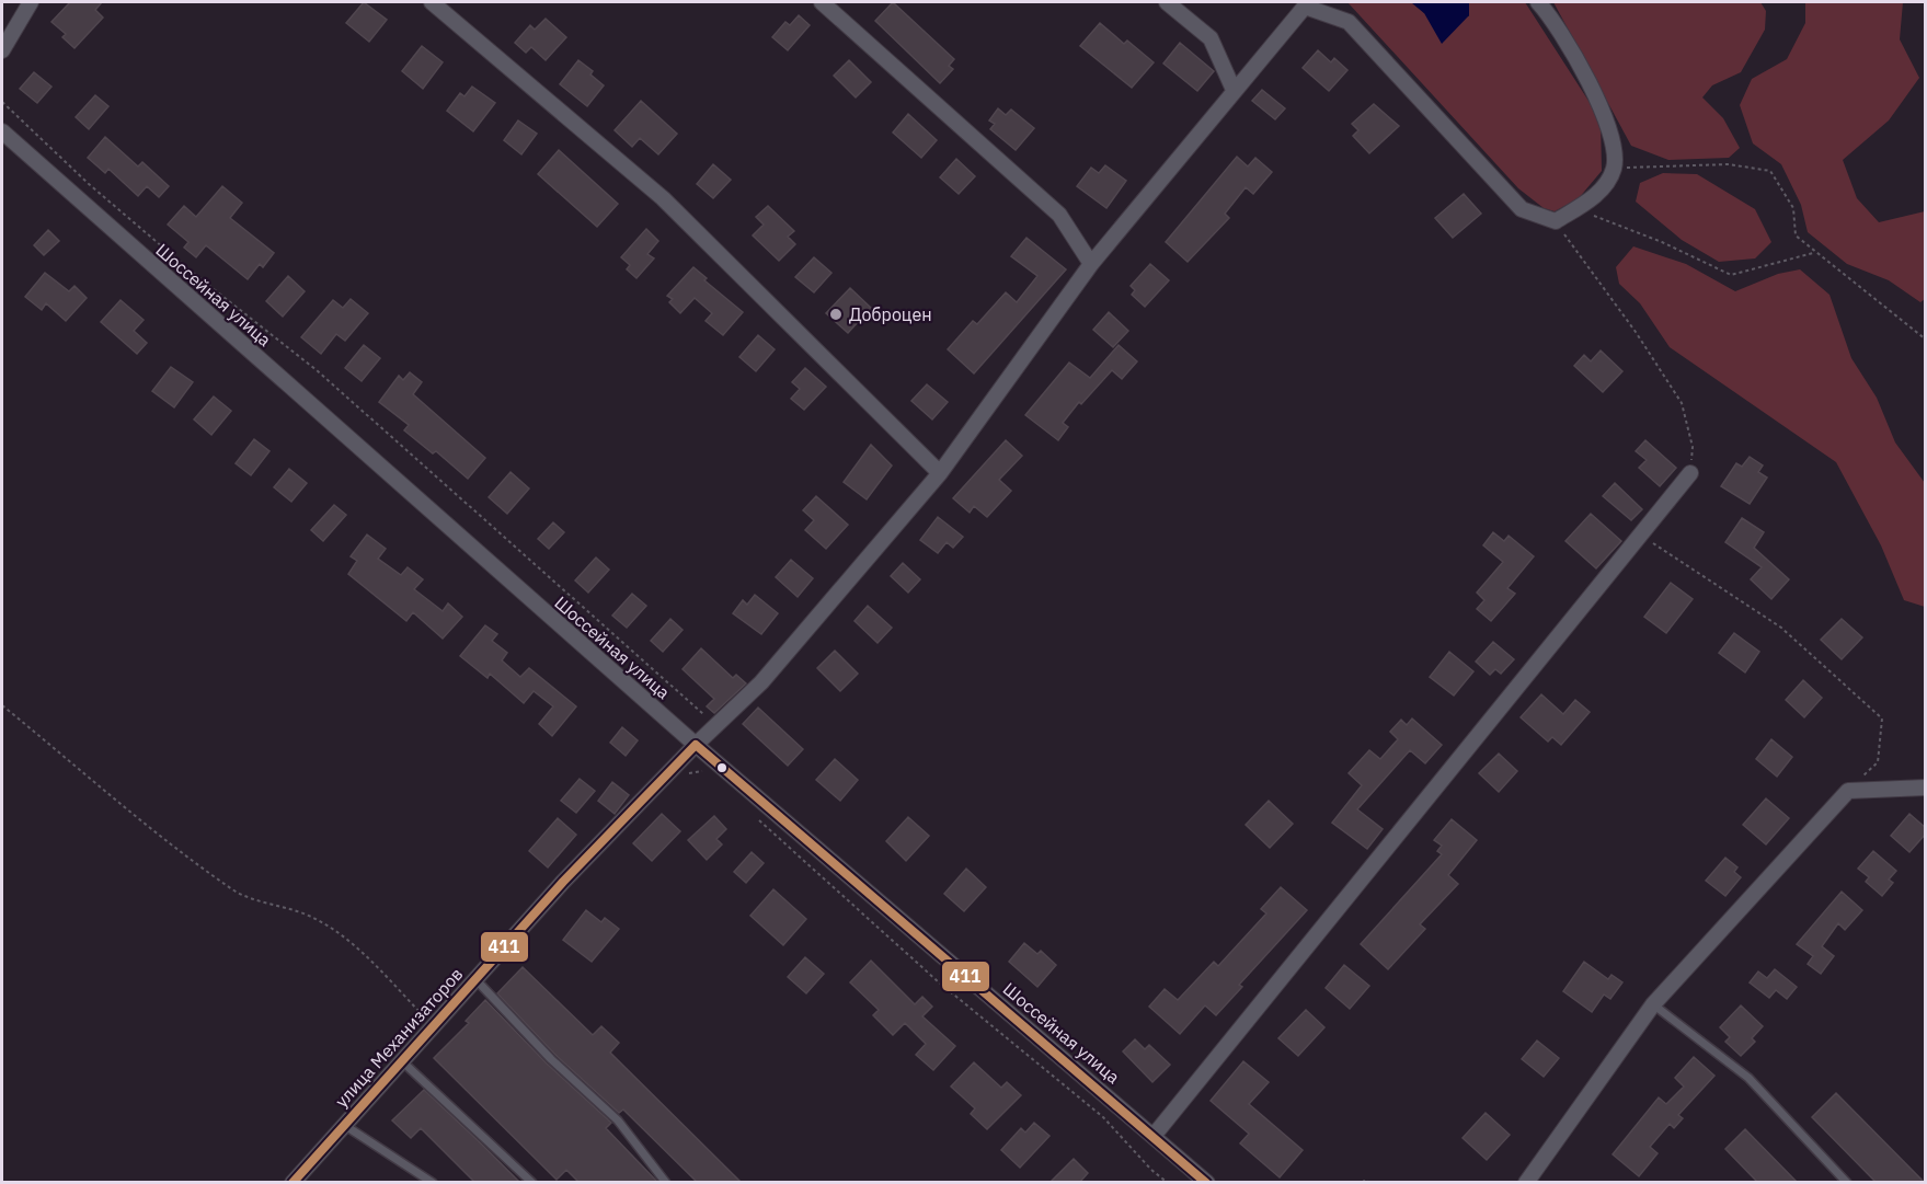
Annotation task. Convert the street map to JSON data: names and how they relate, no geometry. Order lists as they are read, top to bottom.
{
  "streets": {
    "street": ["Шоссейная улица", "улица Механизаторов"]
  },
  "crossings": [
    ["Шоссейная улица", "улица Механизаторов"]
  ],
  "places": ["Доброцен"],
  "lines": ["transit line 411"]
}
